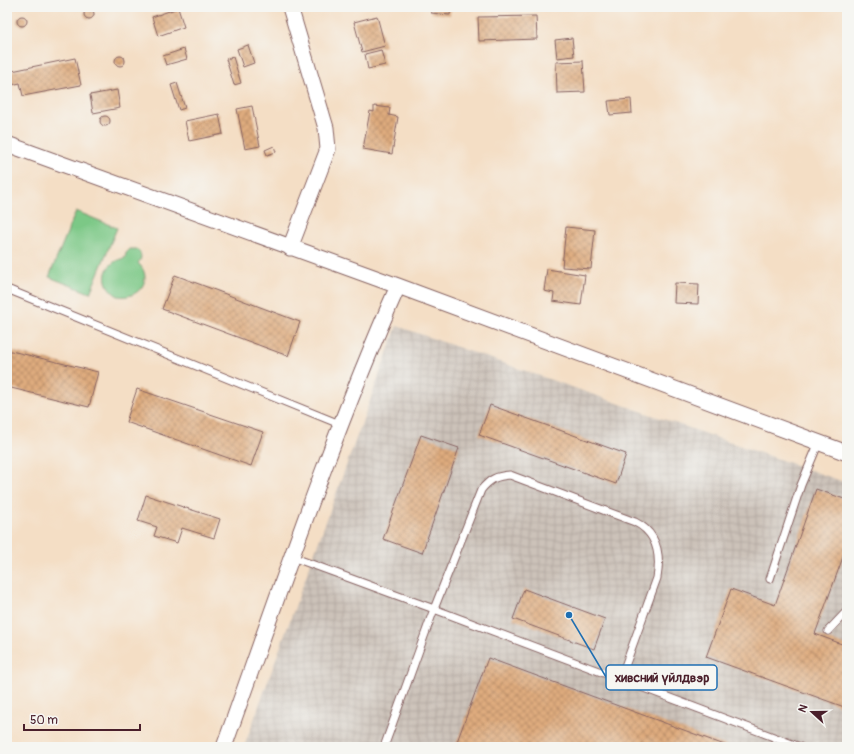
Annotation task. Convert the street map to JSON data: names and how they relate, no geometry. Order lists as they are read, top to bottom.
{
  "places": ["хивсний үйлдвэр"],
  "scale_bar": "50 m",
  "north": "left"
}
